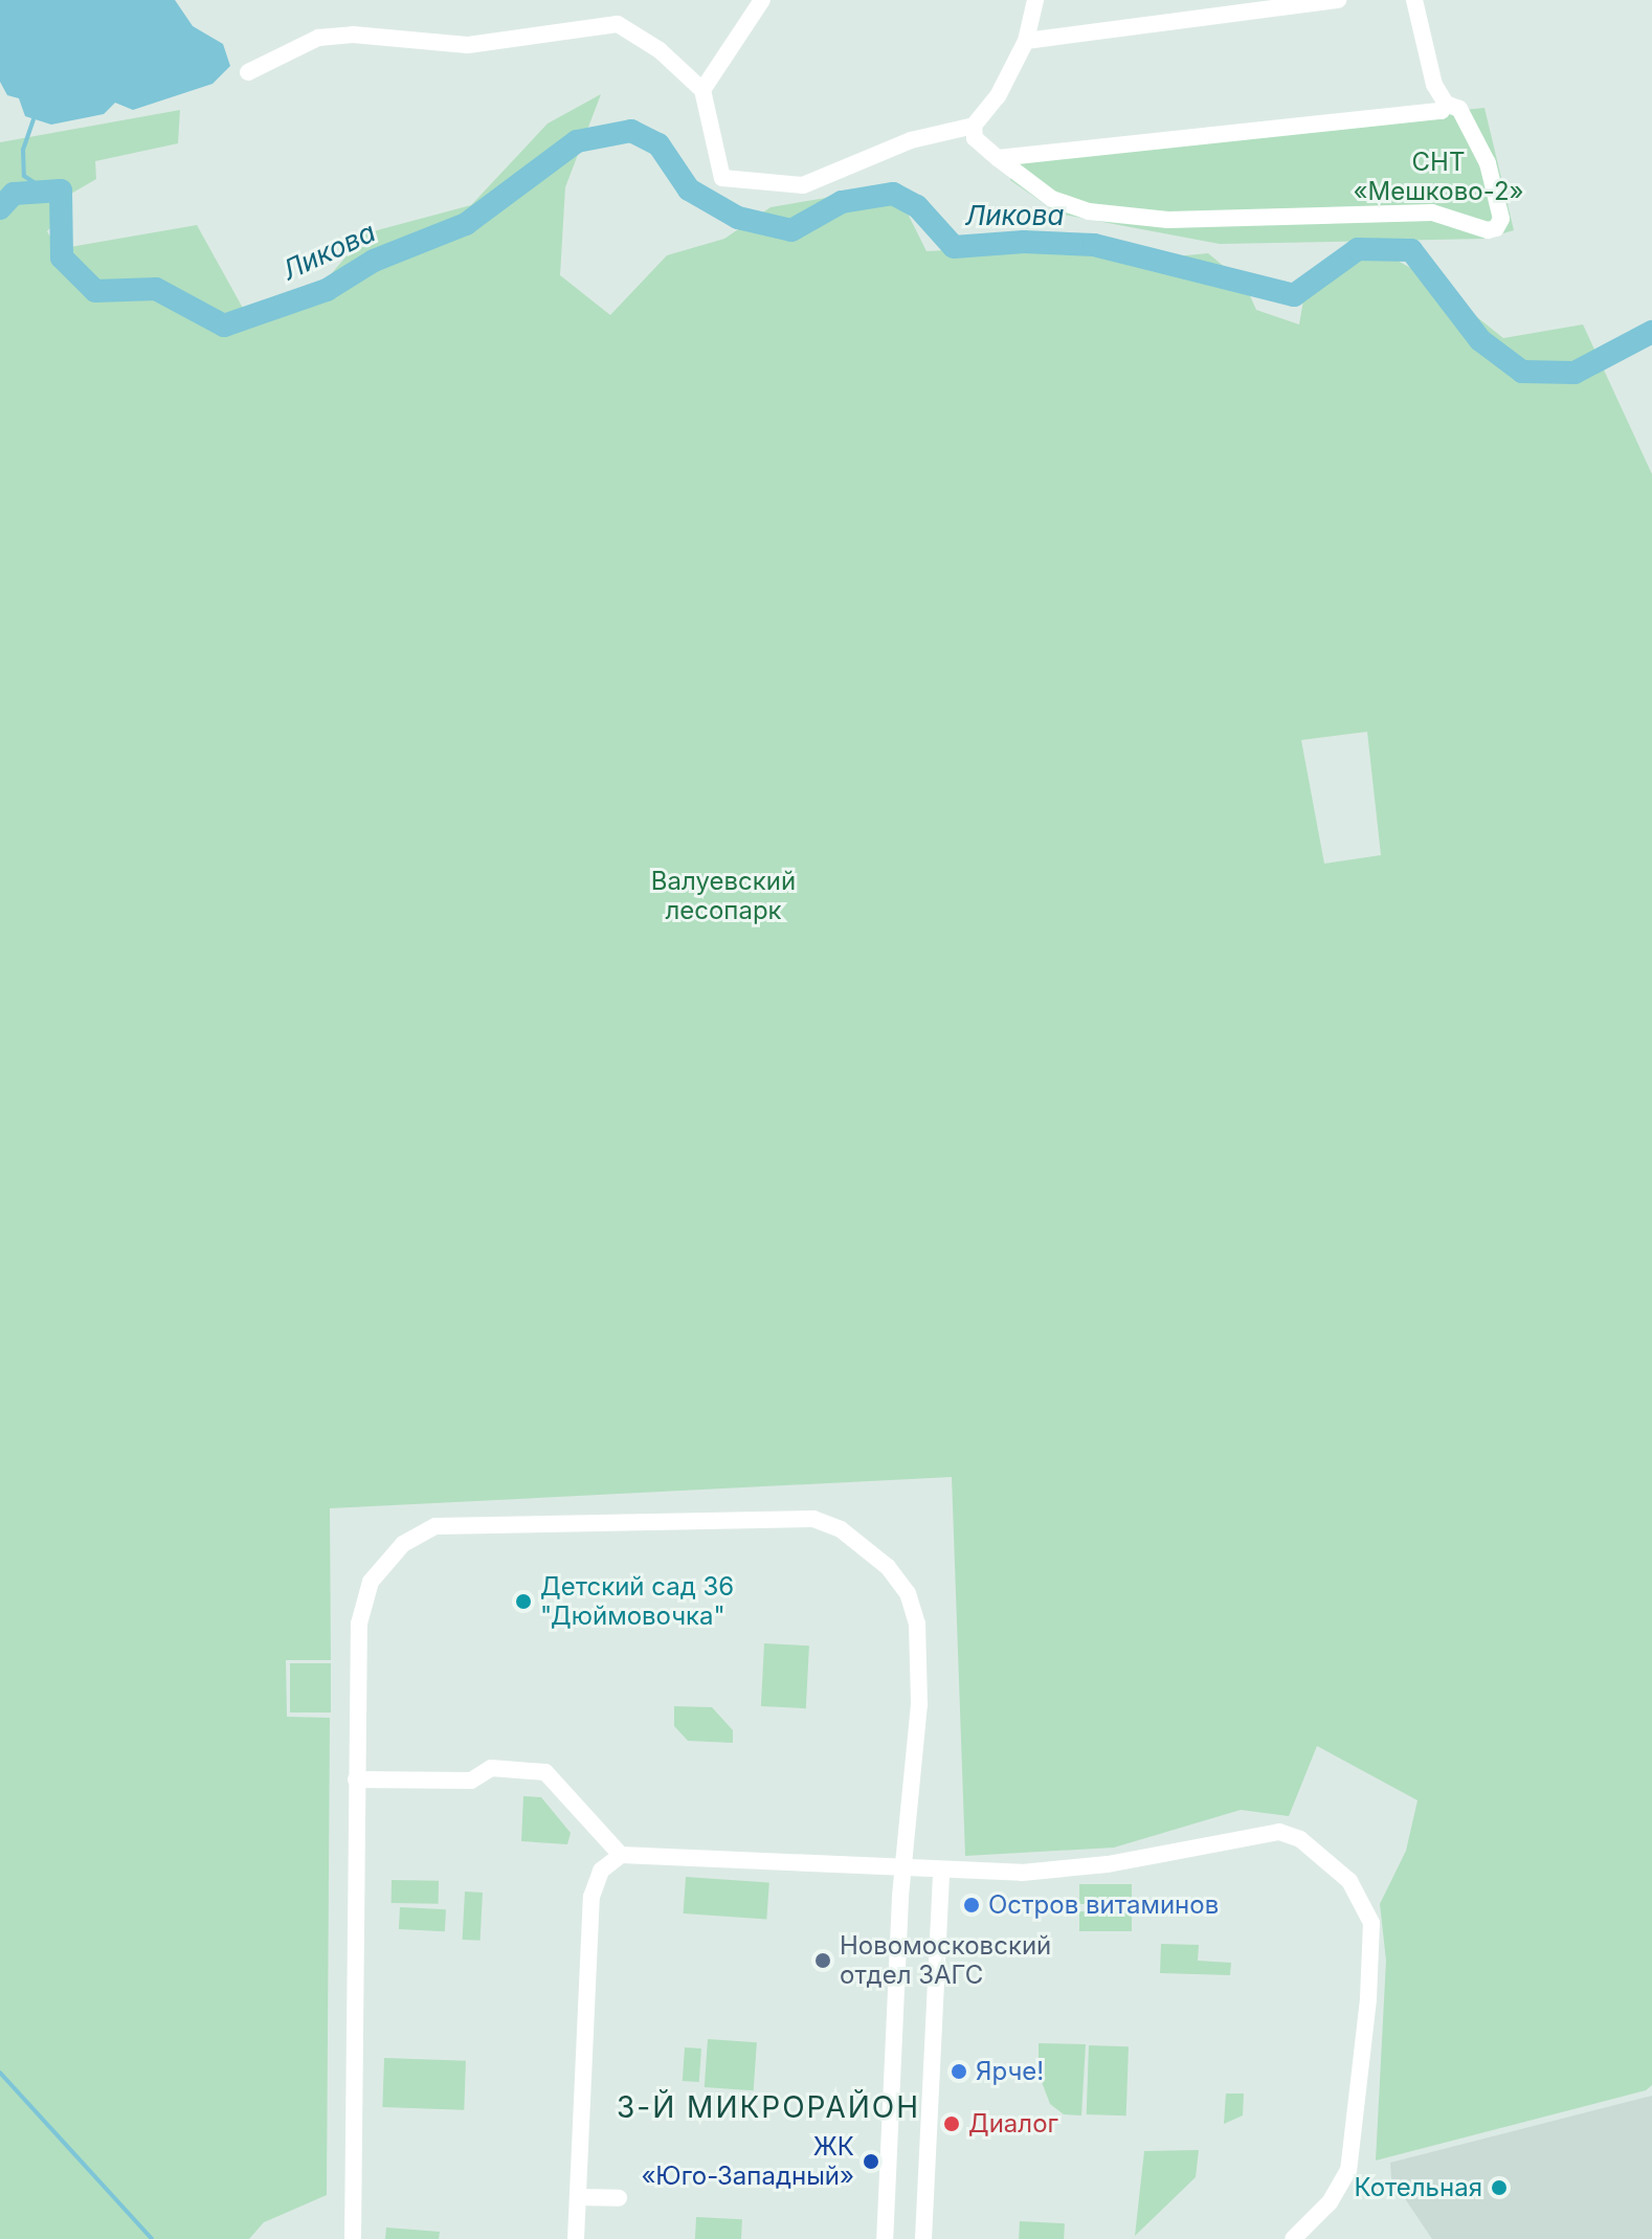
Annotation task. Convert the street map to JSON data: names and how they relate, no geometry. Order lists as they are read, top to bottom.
{
  "districts": ["3-Й МИКРОРАЙОН"],
  "water": ["Ликова"],
  "parks": ["СНТ «Мешково-2»", "Валуевский лесопарк"],
  "places": [
    "Детский сад 36 \"Дюймовочка\"",
    "Остров витаминов",
    "Новомосковский отдел ЗАГС",
    "Ярче!",
    "Диалог",
    "ЖК «Юго-Западный»",
    "Котельная"
  ]
}
